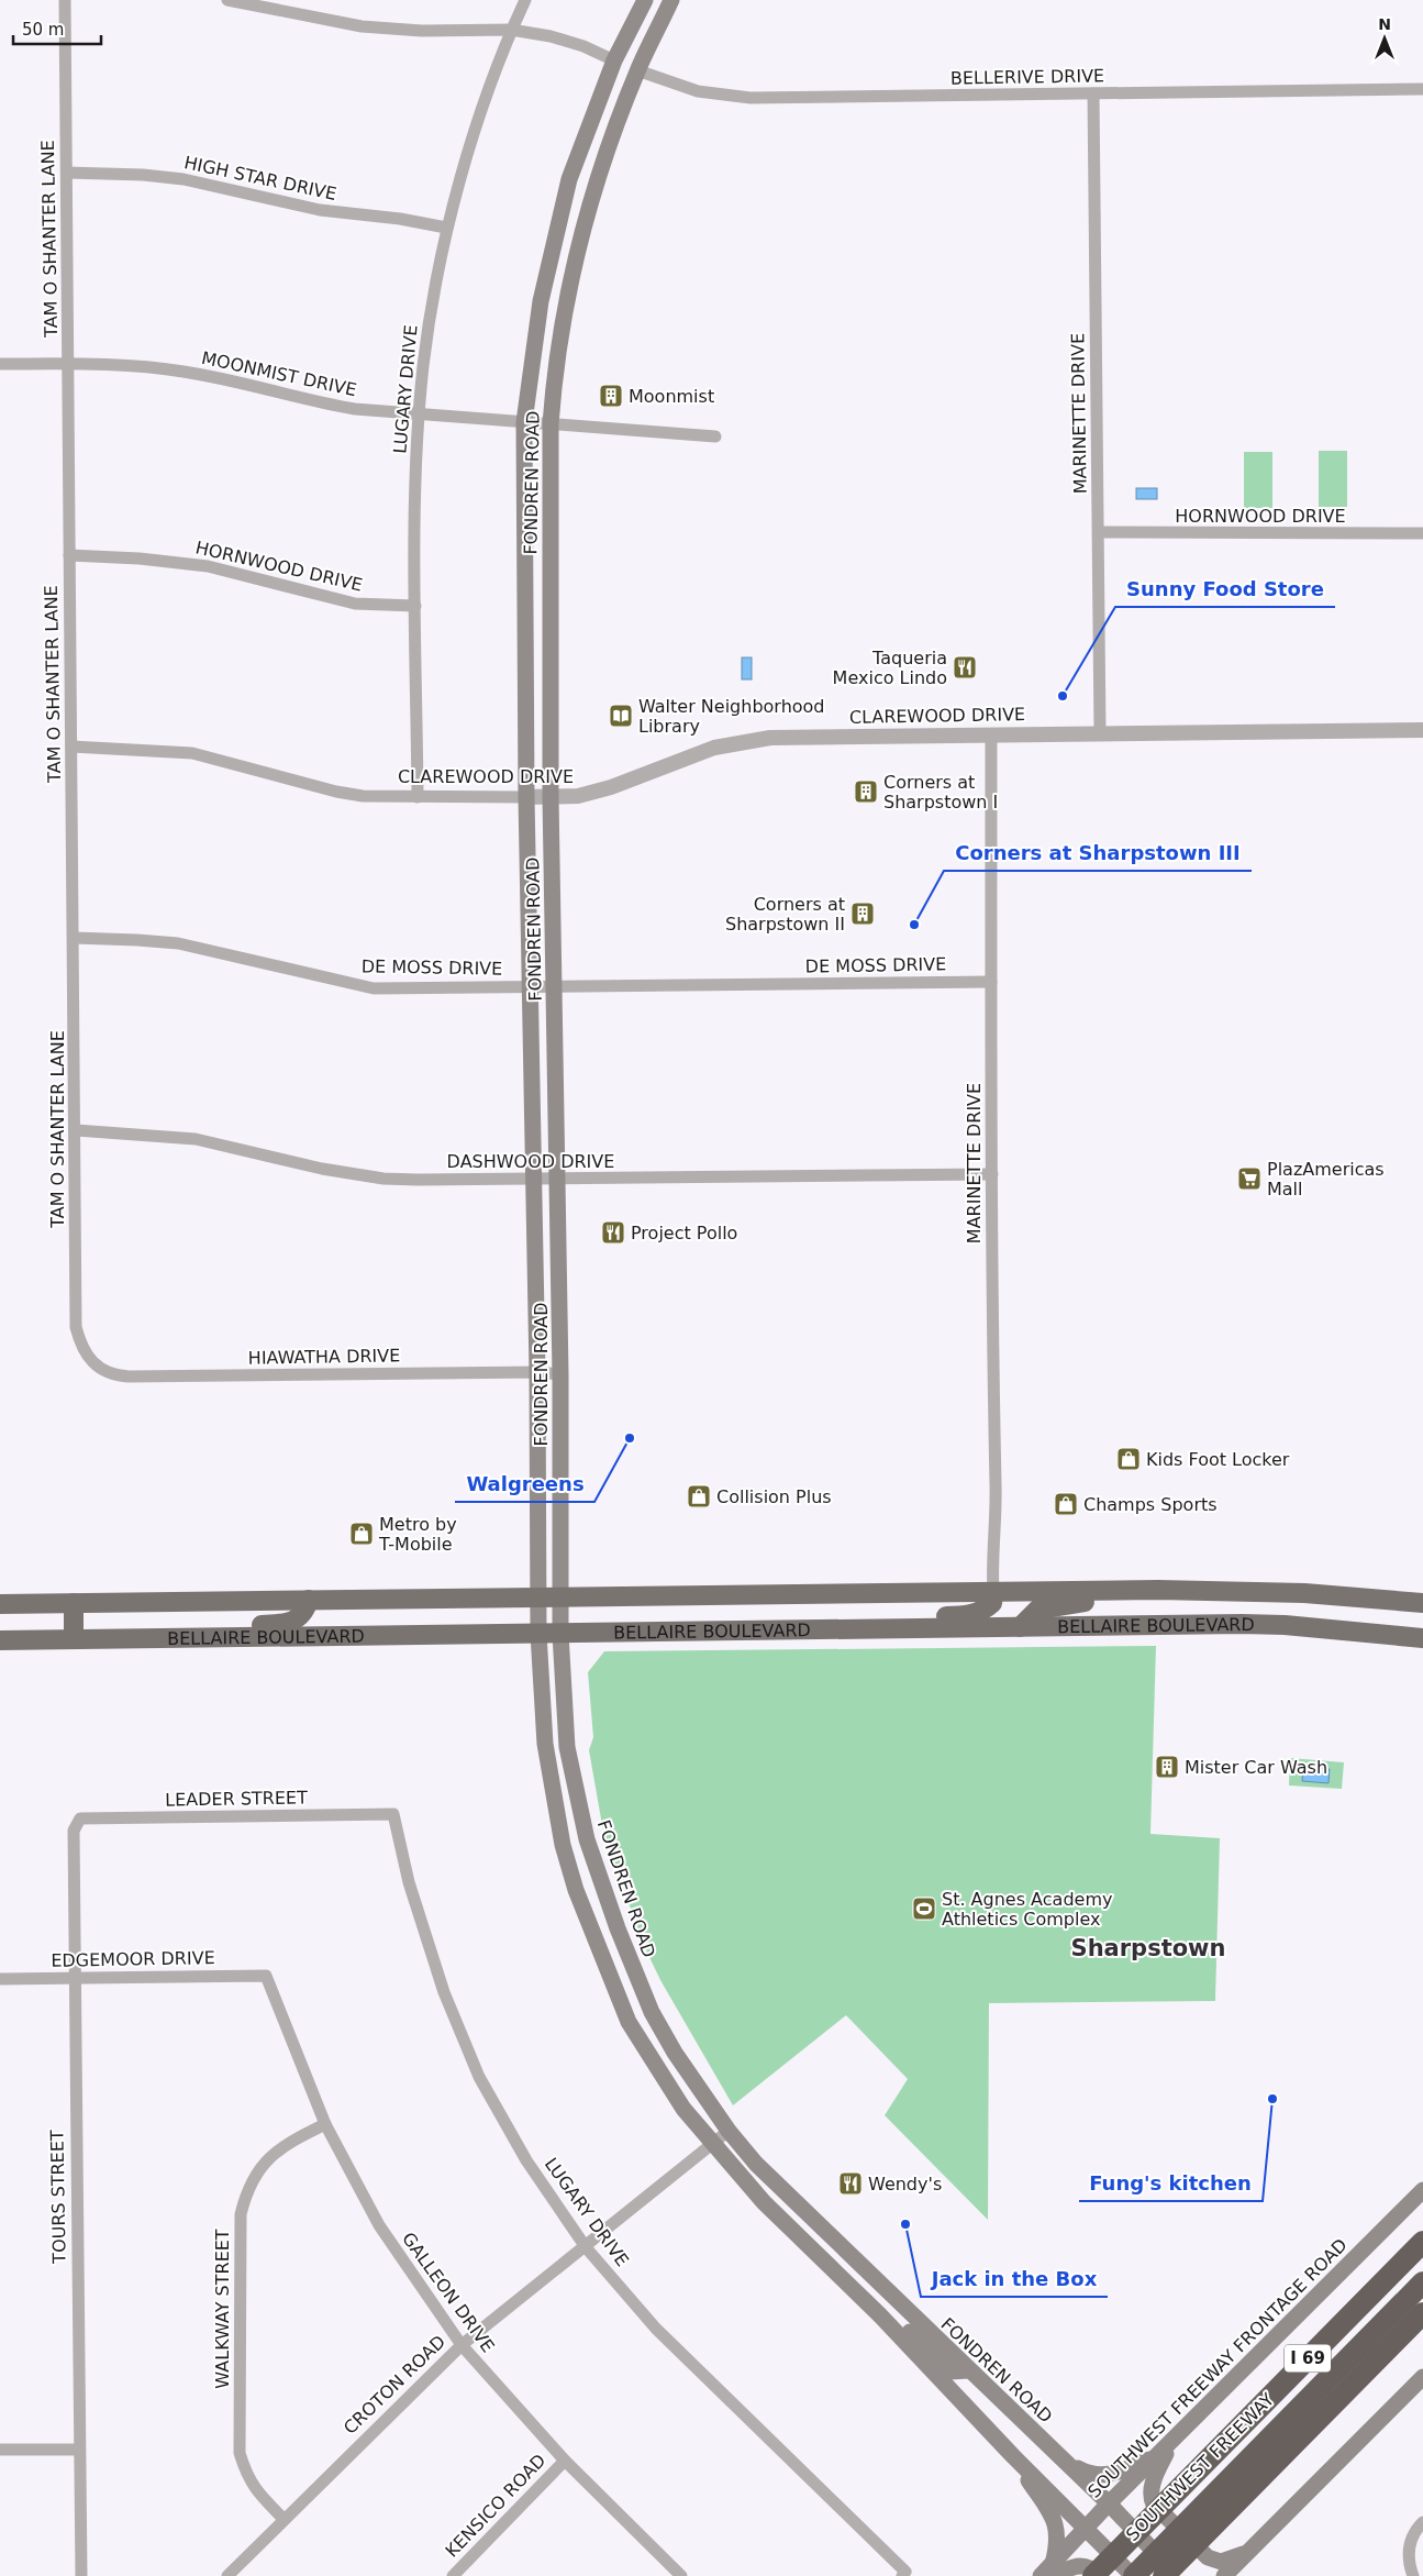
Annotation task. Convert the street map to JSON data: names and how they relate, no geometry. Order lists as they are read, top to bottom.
{
  "streets": {
    "highway": ["I 69", "SOUTHWEST FREEWAY"],
    "main road": ["FONDREN ROAD", "BELLAIRE BOULEVARD", "SOUTHWEST FREEWAY FRONTAGE ROAD"],
    "street": [
      "BELLERIVE DRIVE",
      "HIGH STAR DRIVE",
      "TAM O SHANTER LANE",
      "MOONMIST DRIVE",
      "LUGARY DRIVE",
      "MARINETTE DRIVE",
      "HORNWOOD DRIVE",
      "CLAREWOOD DRIVE",
      "DE MOSS DRIVE",
      "DASHWOOD DRIVE",
      "HIAWATHA DRIVE",
      "LEADER STREET",
      "EDGEMOOR DRIVE",
      "TOURS STREET",
      "GALLEON DRIVE",
      "WALKWAY STREET",
      "CROTON ROAD",
      "KENSICO ROAD"
    ]
  },
  "crossings": [
    ["BELLERIVE DRIVE", "MARINETTE DRIVE"],
    ["BELLERIVE DRIVE", "FONDREN ROAD"],
    ["HIGH STAR DRIVE", "TAM O SHANTER LANE"],
    ["HIGH STAR DRIVE", "LUGARY DRIVE"],
    ["TAM O SHANTER LANE", "MOONMIST DRIVE"],
    ["TAM O SHANTER LANE", "HORNWOOD DRIVE"],
    ["TAM O SHANTER LANE", "CLAREWOOD DRIVE"],
    ["TAM O SHANTER LANE", "DE MOSS DRIVE"],
    ["TAM O SHANTER LANE", "DASHWOOD DRIVE"],
    ["TAM O SHANTER LANE", "HIAWATHA DRIVE"],
    ["MOONMIST DRIVE", "LUGARY DRIVE"],
    ["MOONMIST DRIVE", "FONDREN ROAD"],
    ["LUGARY DRIVE", "HORNWOOD DRIVE"],
    ["LUGARY DRIVE", "CLAREWOOD DRIVE"],
    ["LUGARY DRIVE", "LEADER STREET"],
    ["LUGARY DRIVE", "CROTON ROAD"],
    ["MARINETTE DRIVE", "HORNWOOD DRIVE"],
    ["MARINETTE DRIVE", "CLAREWOOD DRIVE"],
    ["MARINETTE DRIVE", "DE MOSS DRIVE"],
    ["MARINETTE DRIVE", "DASHWOOD DRIVE"],
    ["MARINETTE DRIVE", "BELLAIRE BOULEVARD"],
    ["FONDREN ROAD", "CLAREWOOD DRIVE"],
    ["FONDREN ROAD", "DE MOSS DRIVE"],
    ["FONDREN ROAD", "DASHWOOD DRIVE"],
    ["FONDREN ROAD", "HIAWATHA DRIVE"],
    ["FONDREN ROAD", "BELLAIRE BOULEVARD"],
    ["FONDREN ROAD", "SOUTHWEST FREEWAY FRONTAGE ROAD"],
    ["FONDREN ROAD", "CROTON ROAD"],
    ["LEADER STREET", "TOURS STREET"],
    ["EDGEMOOR DRIVE", "TOURS STREET"],
    ["EDGEMOOR DRIVE", "GALLEON DRIVE"],
    ["GALLEON DRIVE", "WALKWAY STREET"],
    ["GALLEON DRIVE", "CROTON ROAD"],
    ["GALLEON DRIVE", "KENSICO ROAD"],
    ["WALKWAY STREET", "CROTON ROAD"]
  ],
  "districts": ["Sharpstown"],
  "places": {
    "building": [
      "Moonmist",
      "Corners at Sharpstown I",
      "Corners at Sharpstown II",
      "Mister Car Wash"
    ],
    "restaurant": ["Taqueria Mexico Lindo", "Project Pollo", "Wendy's"],
    "other": [
      "Sunny Food Store",
      "Corners at Sharpstown III",
      "Walgreens",
      "Fung's kitchen",
      "Jack in the Box"
    ],
    "library": ["Walter Neighborhood Library"],
    "supermarket": ["PlazAmericas Mall"],
    "shop": [
      "Kids Foot Locker",
      "Collision Plus",
      "Champs Sports",
      "Metro by T-Mobile"
    ],
    "sports": ["St. Agnes Academy Athletics Complex"]
  },
  "scale_bar": "50 m",
  "north": "top"
}
